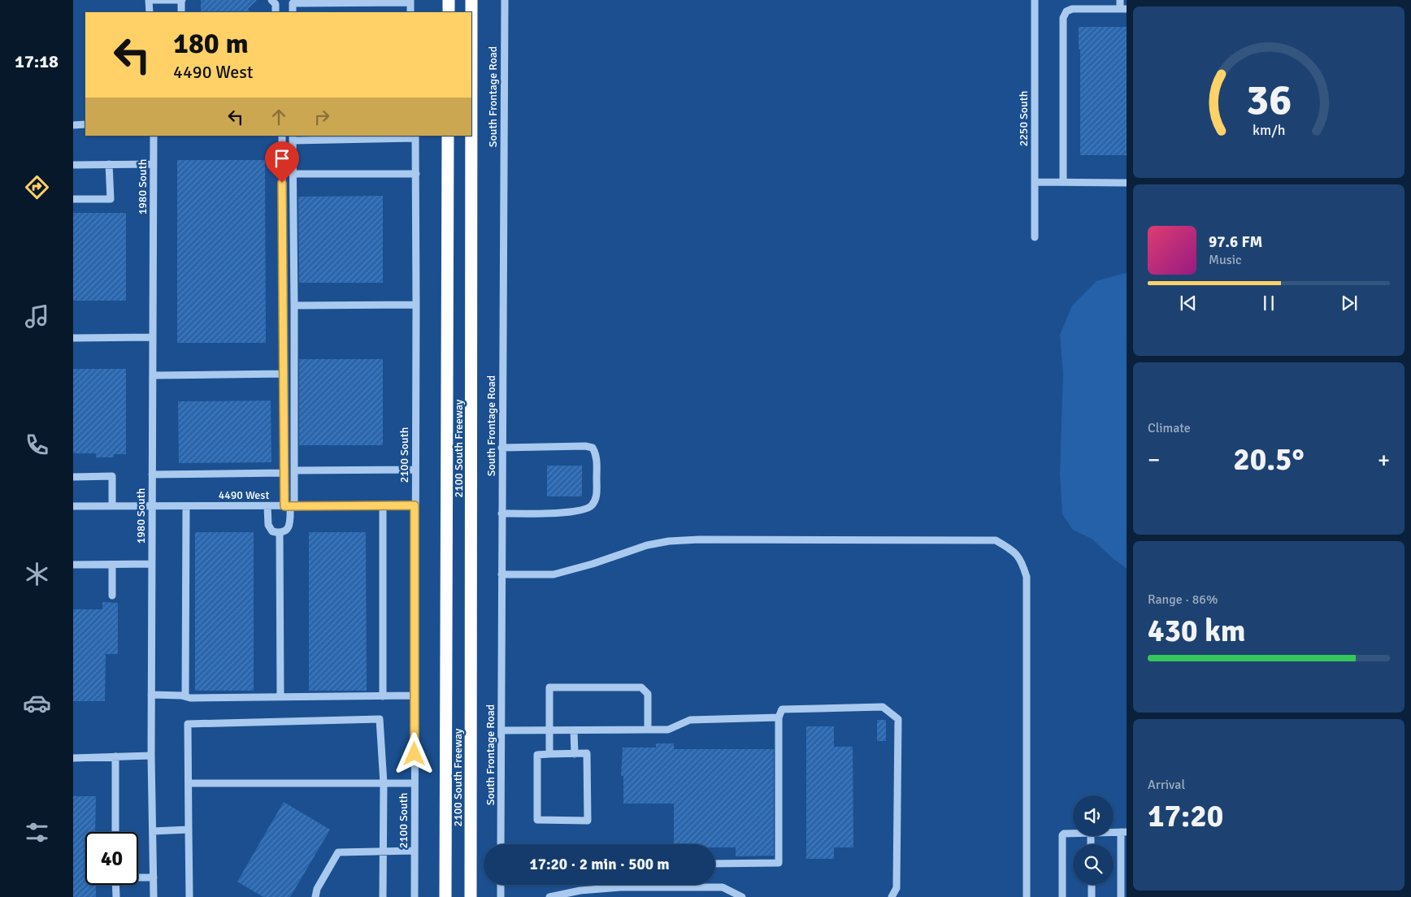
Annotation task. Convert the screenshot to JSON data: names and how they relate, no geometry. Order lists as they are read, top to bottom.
{
  "streets": {
    "highway": ["2100 South Freeway"],
    "street": [
      "South Frontage Road",
      "2250 South",
      "1980 South",
      "2100 South",
      "4490 West"
    ]
  },
  "crossings": [
    ["1980 South", "4490 West"],
    ["2100 South", "4490 West"]
  ],
  "page": {
    "tabs": "17:18",
    "turn": ["180 m", "4490 West"],
    "song": ["97.6 FM", "Music"],
    "tile": [
      "Climate",
      ["Range · 86%", "430 km"],
      ["Arrival", "17:20"]
    ],
    "heat": ["−", "20.5°", "+"],
    "limit": "40",
    "trip": "17:20 · 2 min · 500 m",
    "gauge": ["36", "km/h"]
  }
}
